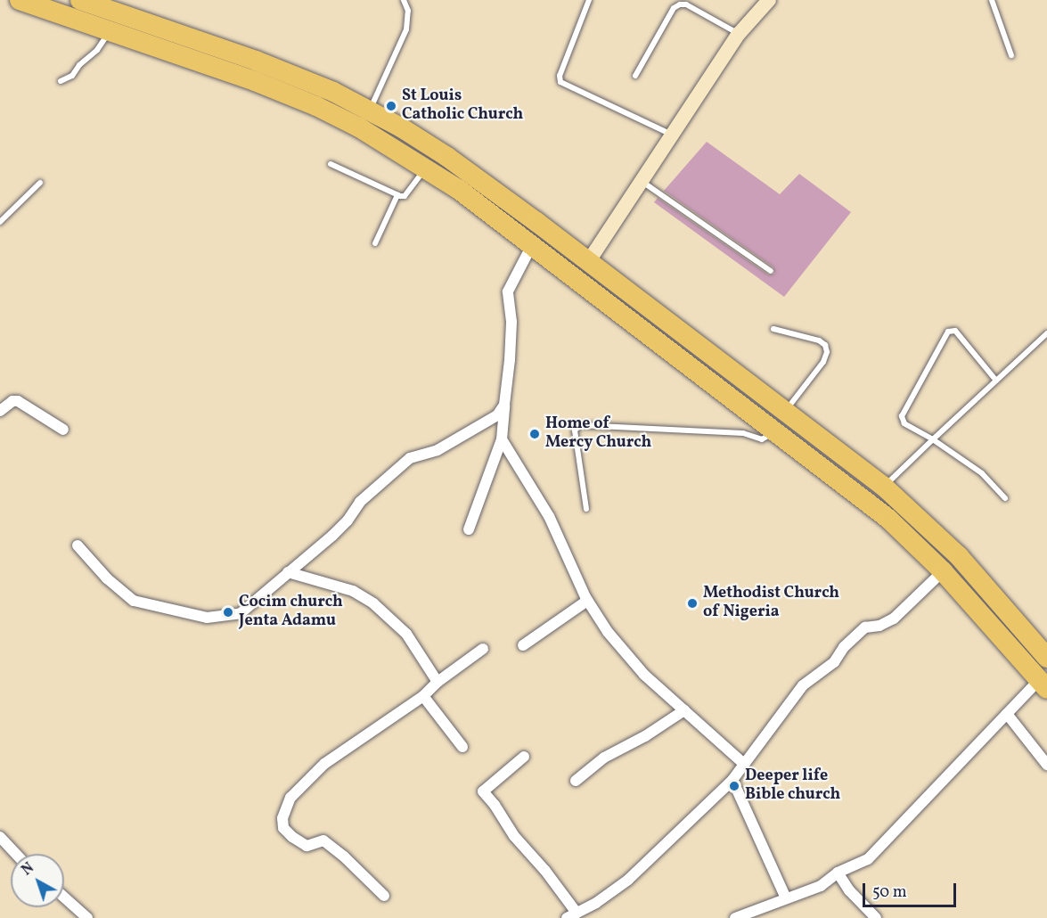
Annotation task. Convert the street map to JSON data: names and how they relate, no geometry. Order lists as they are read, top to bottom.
{
  "places": [
    "St Louis Catholic Church",
    "Home of Mercy Church",
    "Methodist Church of Nigeria",
    "Cocim church Jenta Adamu",
    "Deeper life Bible church"
  ],
  "scale_bar": "50 m",
  "north": "top left"
}
